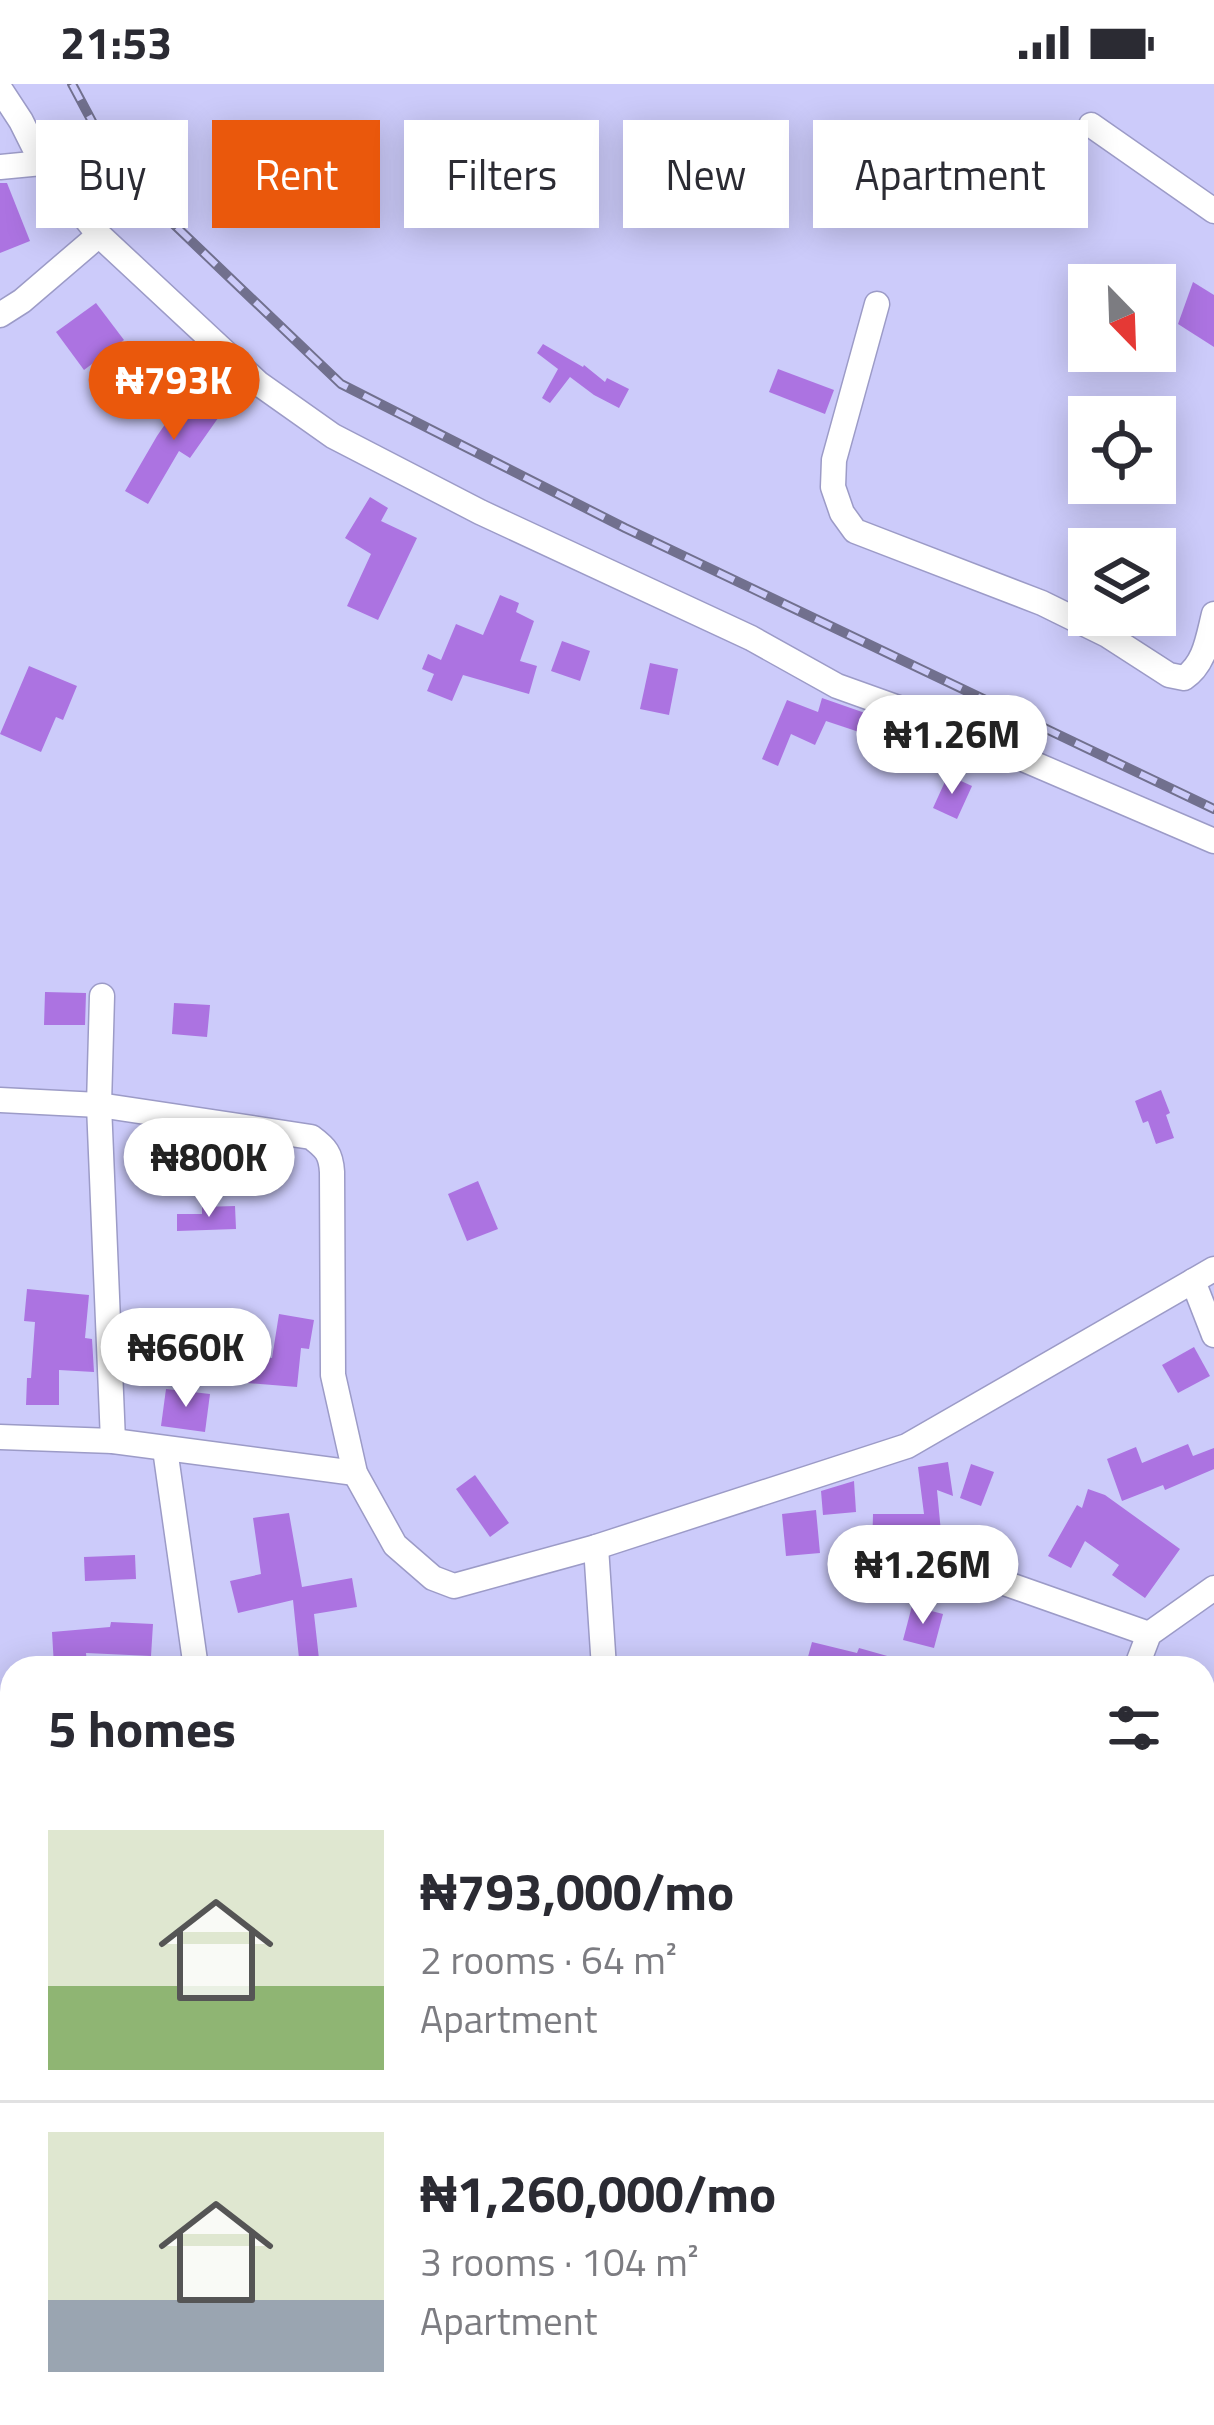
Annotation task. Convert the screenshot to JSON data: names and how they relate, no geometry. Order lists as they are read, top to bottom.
{
  "north": "bottom right",
  "page": {
    "status": "21:53",
    "chip": [
      "Buy",
      "Rent",
      "Filters",
      "New",
      "Apartment"
    ],
    "price": [
      "₦793K",
      "₦1.26M",
      "₦800K",
      "₦660K",
      "₦1.26M"
    ],
    "heading": "5 homes",
    "list": [
      {
        "name": "₦793,000/mo",
        "note": "2 rooms · 64 m² · Apartment"
      },
      {
        "name": "₦1,260,000/mo",
        "note": "3 rooms · 104 m² · Apartment"
      }
    ]
  }
}
